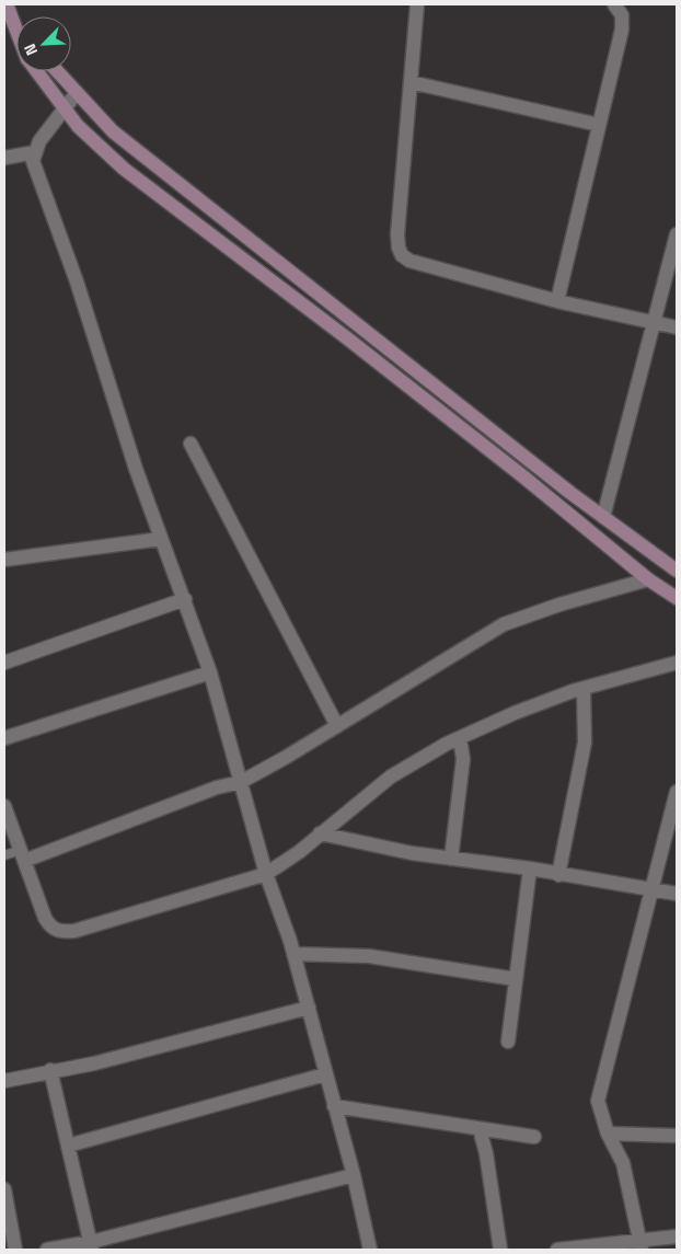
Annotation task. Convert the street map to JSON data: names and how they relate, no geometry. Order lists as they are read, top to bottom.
{
  "north": "bottom left"
}
